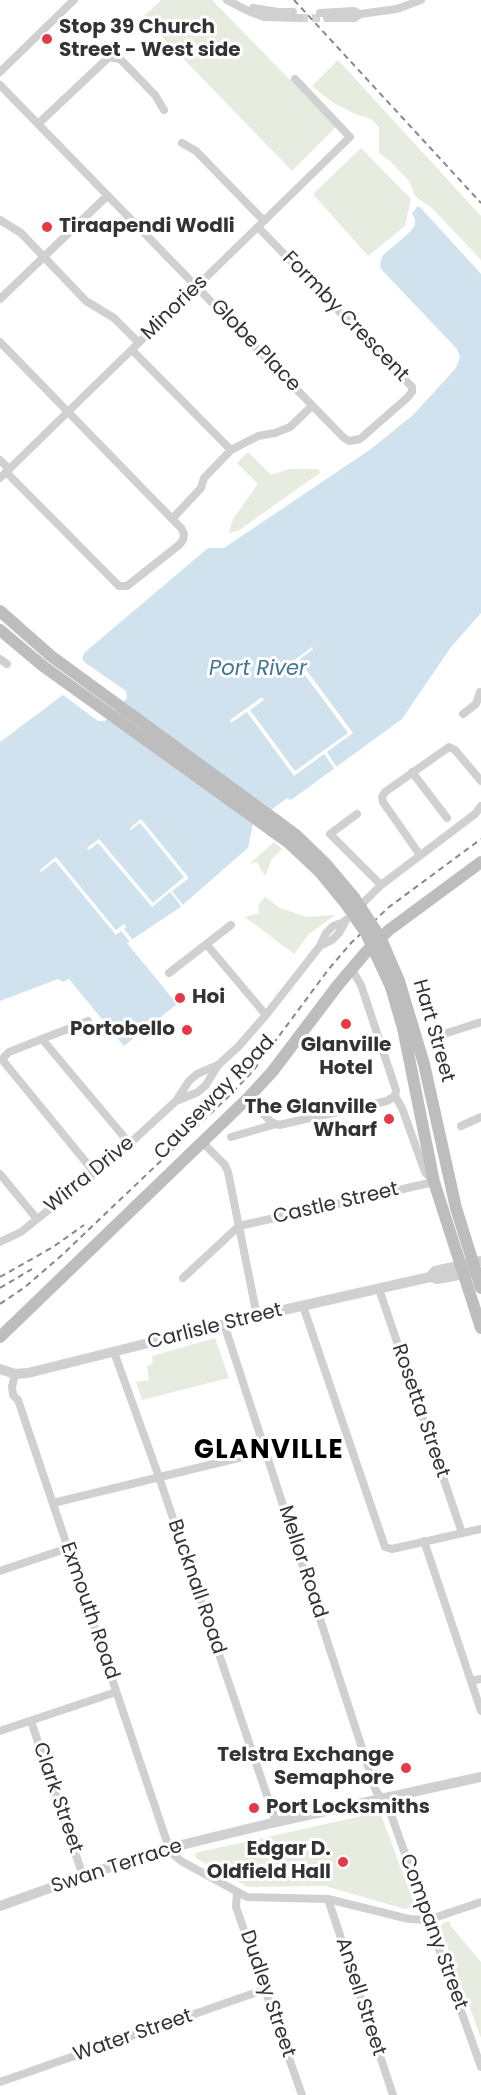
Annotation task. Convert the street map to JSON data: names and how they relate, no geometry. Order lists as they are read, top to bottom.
{
  "streets": {
    "main road": ["Hart Street", "Causeway Road"],
    "street": [
      "Minories",
      "Formby Crescent",
      "Globe Place",
      "Wirra Drive",
      "Castle Street",
      "Carlisle Street",
      "Rosetta Street",
      "Mellor Road",
      "Bucknall Road",
      "Exmouth Road",
      "Clark Street",
      "Swan Terrace",
      "Company Street",
      "Dudley Street",
      "Ansell Street",
      "Water Street"
    ]
  },
  "crossings": [
    ["Minories", "Formby Crescent"],
    ["Minories", "Globe Place"],
    ["Formby Crescent", "Globe Place"],
    ["Hart Street", "Causeway Road"],
    ["Hart Street", "Castle Street"],
    ["Hart Street", "Carlisle Street"],
    ["Carlisle Street", "Rosetta Street"],
    ["Carlisle Street", "Mellor Road"],
    ["Carlisle Street", "Bucknall Road"],
    ["Carlisle Street", "Exmouth Road"],
    ["Mellor Road", "Swan Terrace"],
    ["Mellor Road", "Company Street"],
    ["Bucknall Road", "Swan Terrace"],
    ["Exmouth Road", "Swan Terrace"],
    ["Clark Street", "Swan Terrace"],
    ["Swan Terrace", "Company Street"],
    ["Dudley Street", "Water Street"]
  ],
  "districts": ["GLANVILLE"],
  "water": ["Port River"],
  "places": [
    "Stop 39 Church Street - West side",
    "Tiraapendi Wodli",
    "Hoi",
    "Glanville Hotel",
    "Portobello",
    "The Glanville Wharf",
    "Telstra Exchange Semaphore",
    "Port Locksmiths",
    "Edgar D. Oldfield Hall"
  ]
}
